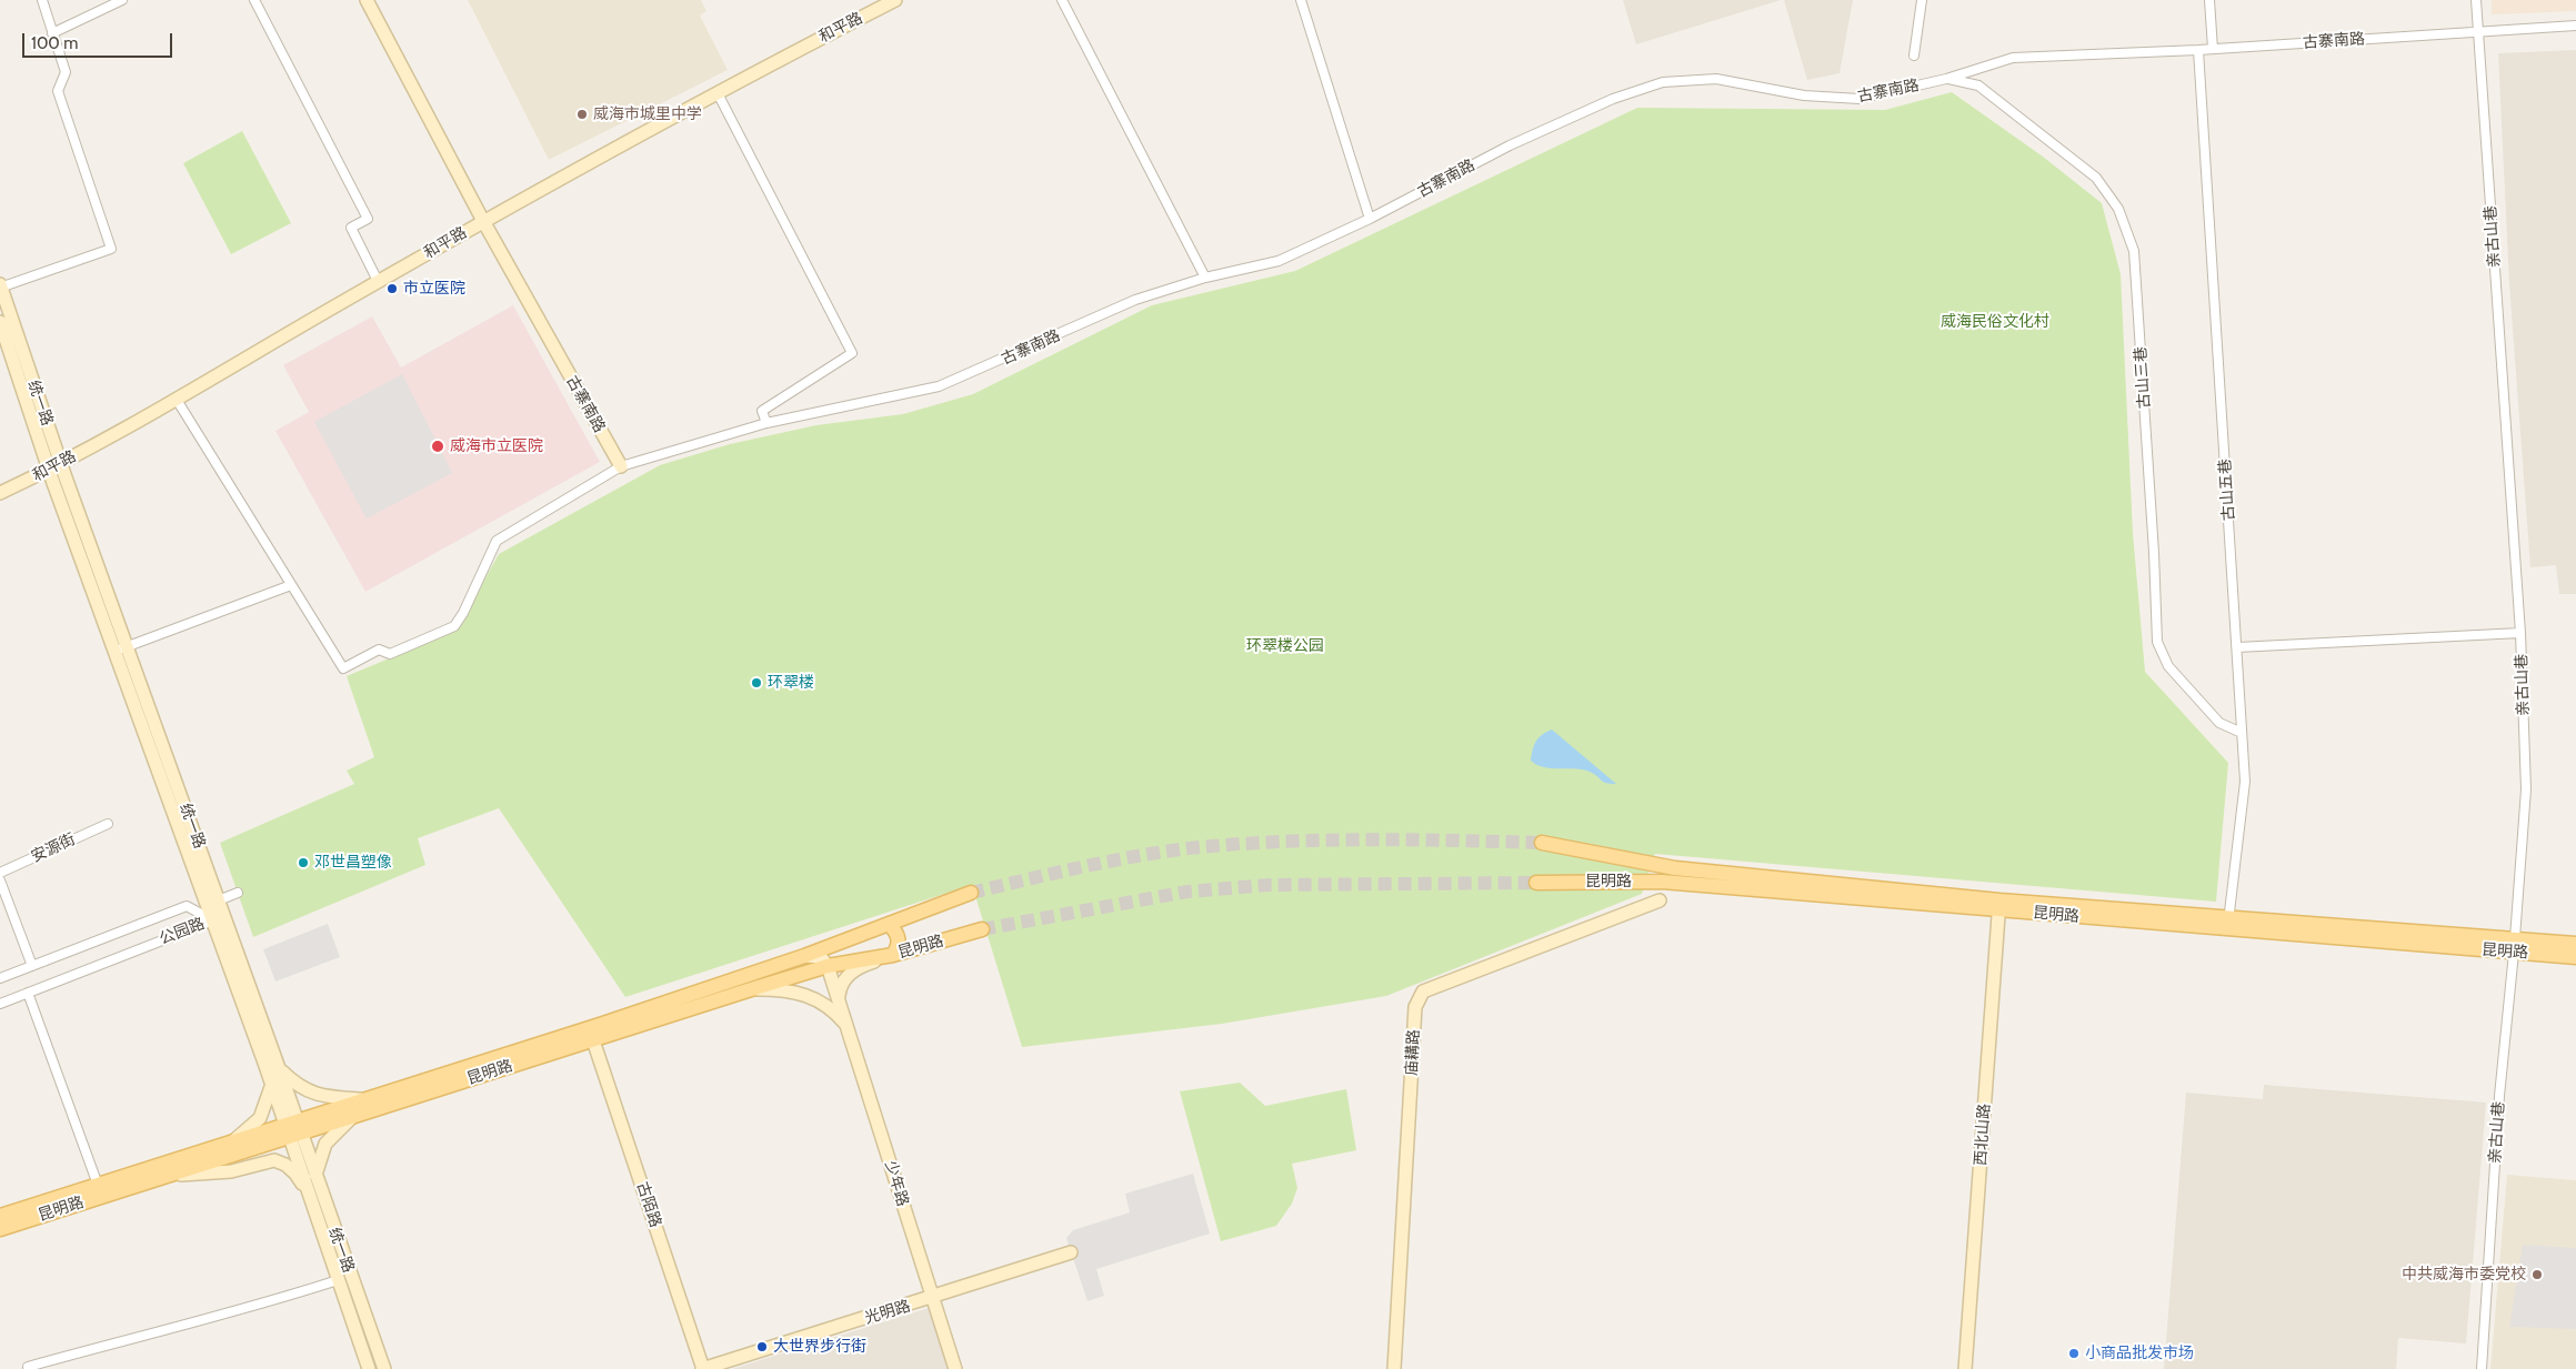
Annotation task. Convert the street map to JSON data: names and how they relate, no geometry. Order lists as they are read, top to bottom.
{
  "streets": {
    "main road": ["昆明路"],
    "street": [
      "和平路",
      "古寨南路",
      "亲古山巷",
      "古山三巷",
      "统一路",
      "古山五巷",
      "安源街",
      "公园路",
      "庙耩路",
      "西北山路",
      "少年路",
      "古陌路",
      "光明路"
    ]
  },
  "crossings": [
    ["和平路", "古寨南路"],
    ["和平路", "统一路"],
    ["古寨南路", "亲古山巷"],
    ["古寨南路", "古山三巷"],
    ["古寨南路", "古山五巷"],
    ["亲古山巷", "昆明路"],
    ["古山三巷", "古山五巷"],
    ["统一路", "昆明路"],
    ["统一路", "公园路"],
    ["古山五巷", "昆明路"],
    ["昆明路", "西北山路"],
    ["昆明路", "少年路"],
    ["昆明路", "古陌路"],
    ["少年路", "光明路"],
    ["古陌路", "光明路"]
  ],
  "parks": ["威海民俗文化村", "环翠楼公园"],
  "places": [
    "威海市城里中学",
    "市立医院",
    "威海市立医院",
    "环翠楼",
    "邓世昌塑像",
    "中共威海市委党校",
    "大世界步行街",
    "小商品批发市场"
  ],
  "scale_bar": "100 m"
}
